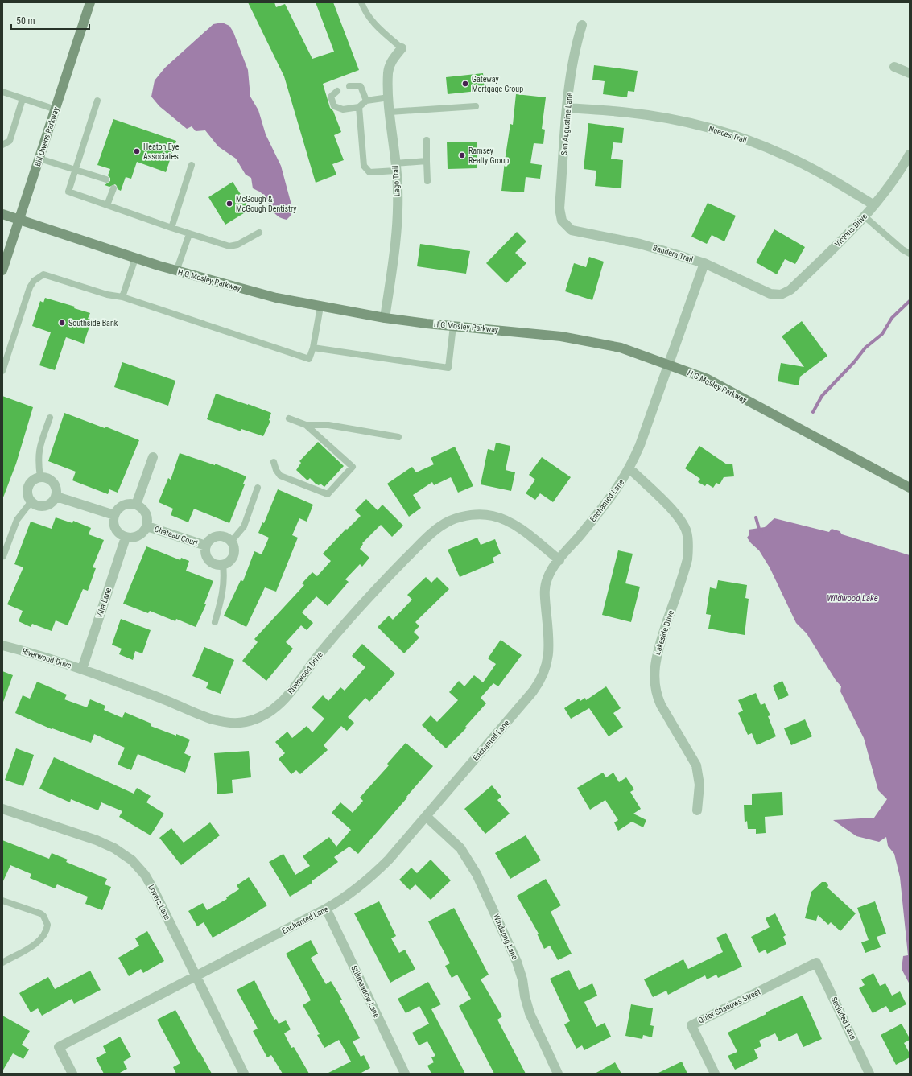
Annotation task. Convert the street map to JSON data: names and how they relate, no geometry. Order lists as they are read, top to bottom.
{
  "streets": {
    "main road": ["Bill Owens Parkway", "H G Mosley Parkway"],
    "street": [
      "San Augustine Lane",
      "Nueces Trail",
      "Lago Trail",
      "Victoria Drive",
      "Bandera Trail",
      "Enchanted Lane",
      "Chateau Court",
      "Villa Lane",
      "Lakeside Drive",
      "Riverwood Drive",
      "Lovers Lane",
      "Windsong Lane",
      "Stillmeadow Lane",
      "Quiet Shadows Street",
      "Secluded Lane"
    ]
  },
  "crossings": [
    ["San Augustine Lane", "Nueces Trail"],
    ["San Augustine Lane", "Bandera Trail"],
    ["Nueces Trail", "Victoria Drive"],
    ["Bill Owens Parkway", "H G Mosley Parkway"],
    ["Lago Trail", "H G Mosley Parkway"],
    ["Victoria Drive", "Bandera Trail"],
    ["Bandera Trail", "Enchanted Lane"],
    ["H G Mosley Parkway", "Enchanted Lane"],
    ["Enchanted Lane", "Lakeside Drive"],
    ["Enchanted Lane", "Riverwood Drive"],
    ["Enchanted Lane", "Lovers Lane"],
    ["Enchanted Lane", "Windsong Lane"],
    ["Enchanted Lane", "Stillmeadow Lane"],
    ["Chateau Court", "Villa Lane"],
    ["Villa Lane", "Riverwood Drive"],
    ["Quiet Shadows Street", "Secluded Lane"]
  ],
  "water": ["Wildwood Lake"],
  "places": [
    "Gateway Mortgage Group",
    "Heaton Eye Associates",
    "Ramsey Realty Group",
    "McGough & McGough Dentistry",
    "Southside Bank"
  ],
  "scale_bar": "50 m"
}
